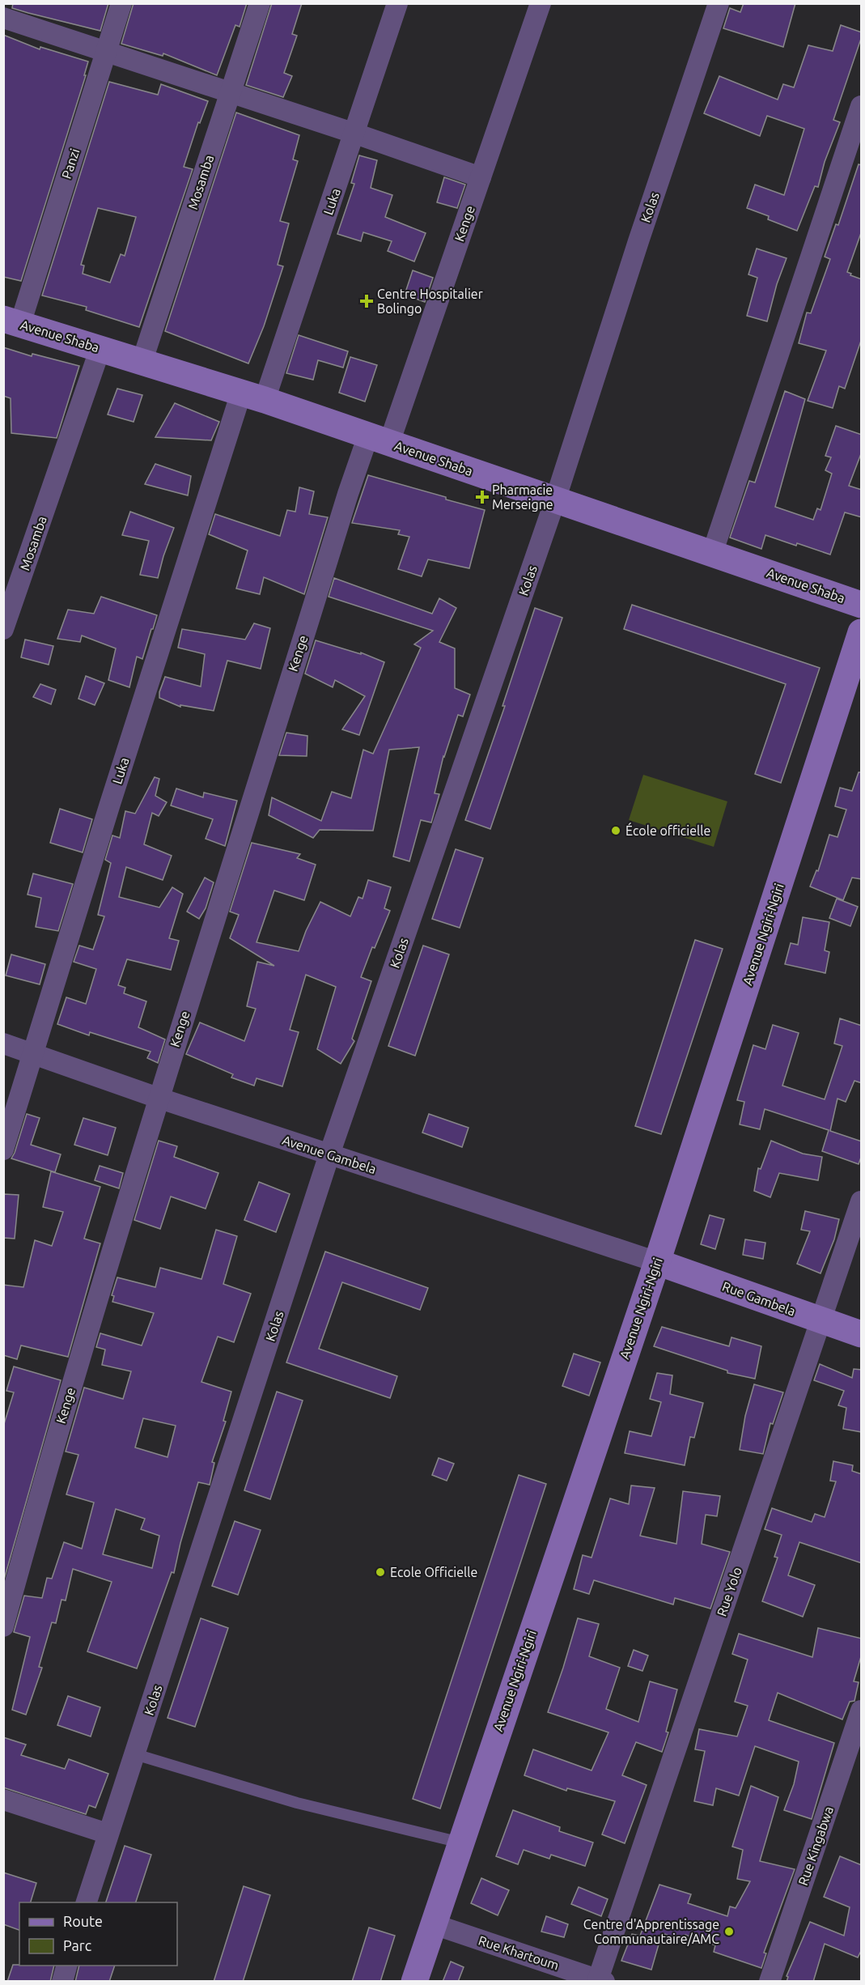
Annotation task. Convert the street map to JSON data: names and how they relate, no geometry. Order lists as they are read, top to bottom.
{
  "streets": {
    "street": [
      "Panzi",
      "Mosamba",
      "Luka",
      "Kolas",
      "Kenge",
      "Avenue Shaba",
      "Avenue Ngiri-Ngiri",
      "Avenue Gambela",
      "Rue Gambela",
      "Rue Yolo",
      "Rue Kingabwa",
      "Rue Khartoum"
    ]
  },
  "crossings": [
    ["Panzi", "Avenue Shaba"],
    ["Mosamba", "Avenue Shaba"],
    ["Luka", "Avenue Shaba"],
    ["Luka", "Avenue Gambela"],
    ["Kolas", "Avenue Shaba"],
    ["Kolas", "Avenue Gambela"],
    ["Kenge", "Avenue Shaba"],
    ["Kenge", "Avenue Gambela"],
    ["Avenue Ngiri-Ngiri", "Avenue Gambela"],
    ["Avenue Ngiri-Ngiri", "Rue Gambela"],
    ["Avenue Ngiri-Ngiri", "Rue Khartoum"],
    ["Avenue Gambela", "Rue Gambela"],
    ["Rue Gambela", "Rue Yolo"],
    ["Rue Yolo", "Rue Khartoum"]
  ],
  "places": {
    "health": ["Centre Hospitalier Bolingo", "Pharmacie Merseigne"],
    "other": ["École officielle", "Ecole Officielle", "Centre d'Apprentissage Communautaire/AMC"]
  },
  "legend": ["Route", "Parc"]
}
